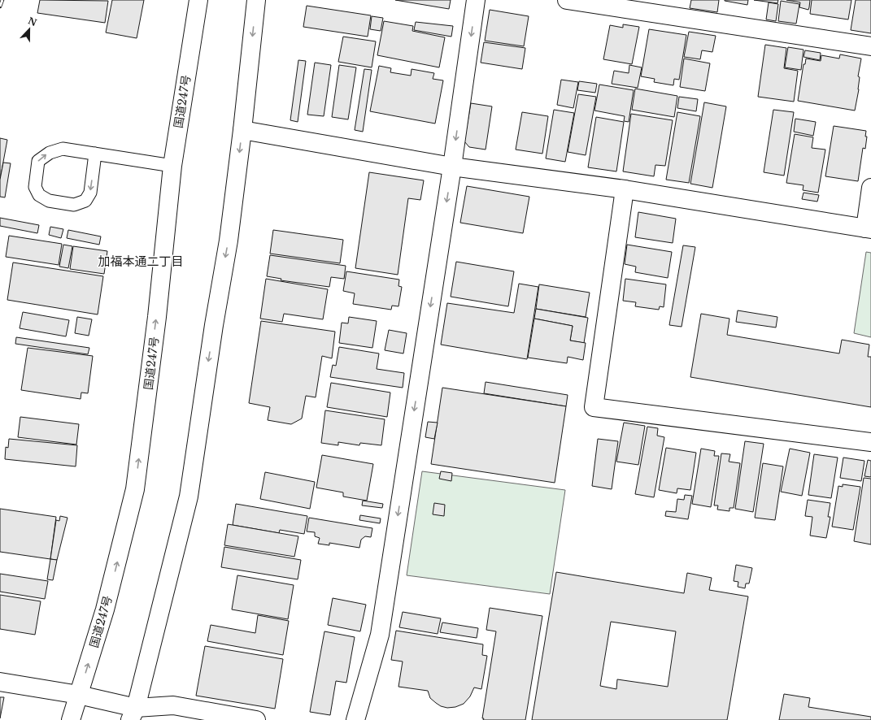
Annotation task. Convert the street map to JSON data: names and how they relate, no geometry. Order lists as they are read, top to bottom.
{
  "streets": {
    "main road": ["国道247号"]
  },
  "districts": ["加福本通二丁目"],
  "north": "top"
}
